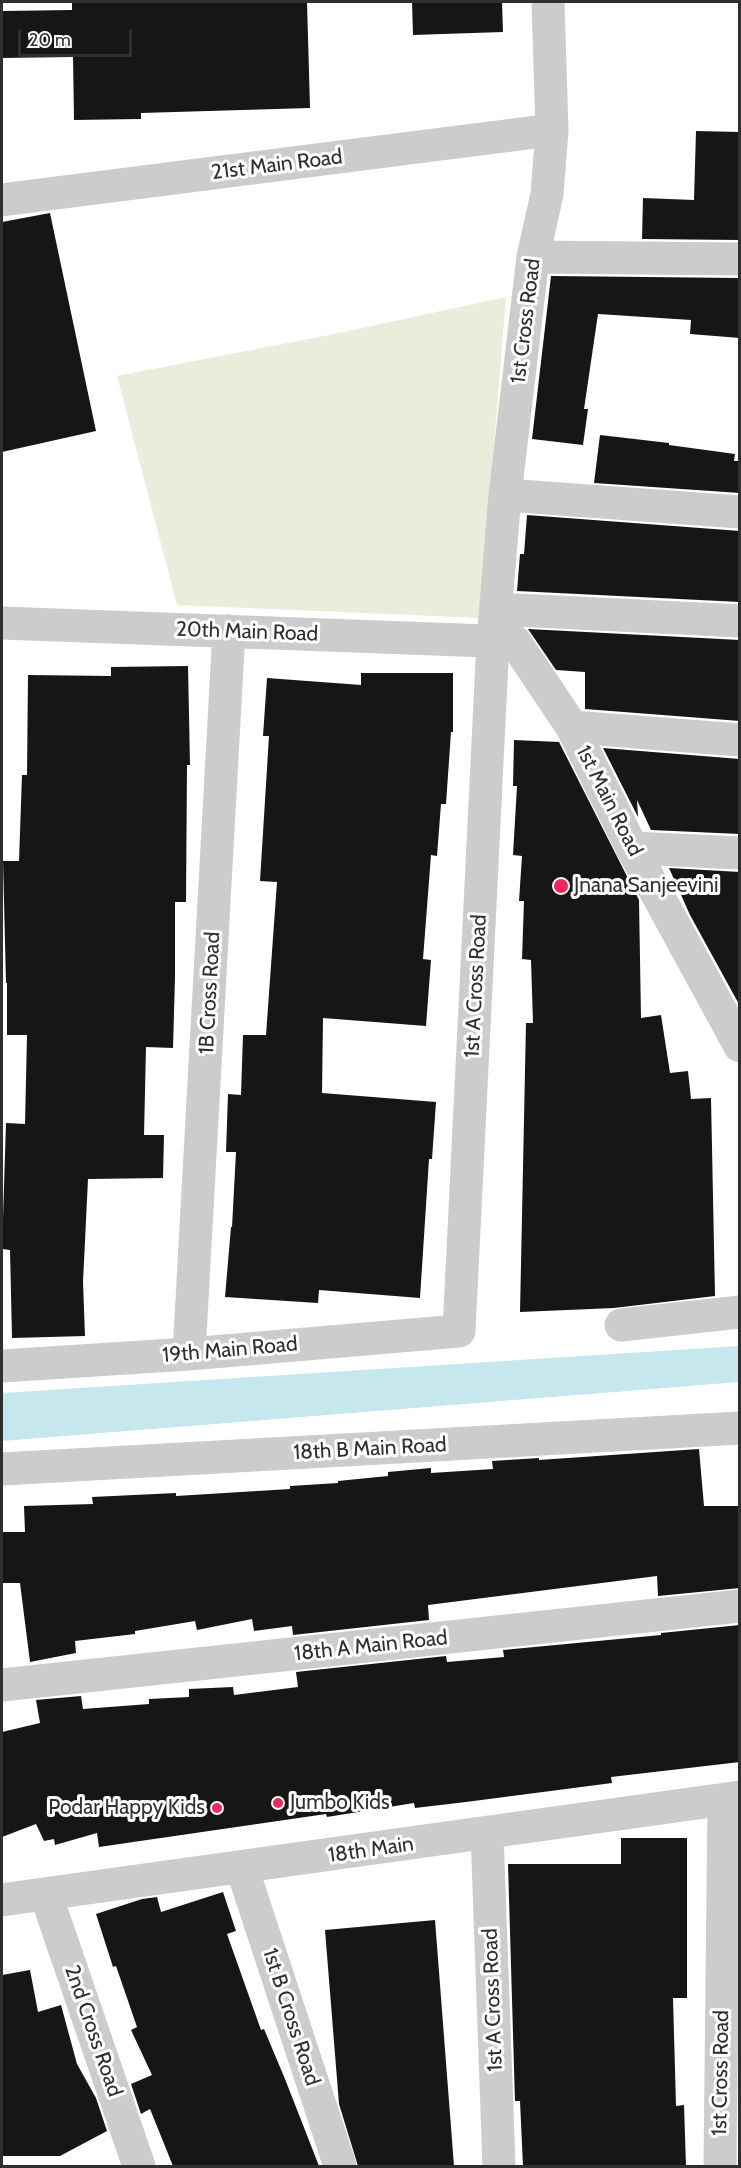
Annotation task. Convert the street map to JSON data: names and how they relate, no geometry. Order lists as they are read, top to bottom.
{
  "streets": {
    "street": [
      "21st Main Road",
      "1st Cross Road",
      "20th Main Road",
      "1st Main Road",
      "1st A Cross Road",
      "1B Cross Road",
      "19th Main Road",
      "18th B Main Road",
      "18th A Main Road",
      "18th Main",
      "1st B Cross Road",
      "2nd Cross Road"
    ]
  },
  "crossings": [
    ["21st Main Road", "1st Cross Road"],
    ["1st Cross Road", "20th Main Road"],
    ["1st Cross Road", "1st Main Road"],
    ["1st Cross Road", "1st A Cross Road"],
    ["1st Cross Road", "18th Main"],
    ["20th Main Road", "1st Main Road"],
    ["20th Main Road", "1st A Cross Road"],
    ["20th Main Road", "1B Cross Road"],
    ["1st Main Road", "1st A Cross Road"],
    ["1st A Cross Road", "19th Main Road"],
    ["1st A Cross Road", "18th Main"],
    ["1B Cross Road", "19th Main Road"],
    ["18th Main", "1st B Cross Road"],
    ["18th Main", "2nd Cross Road"]
  ],
  "places": ["Jnana Sanjeevini", "Jumbo Kids", "Podar Happy Kids"],
  "scale_bar": "20 m"
}
